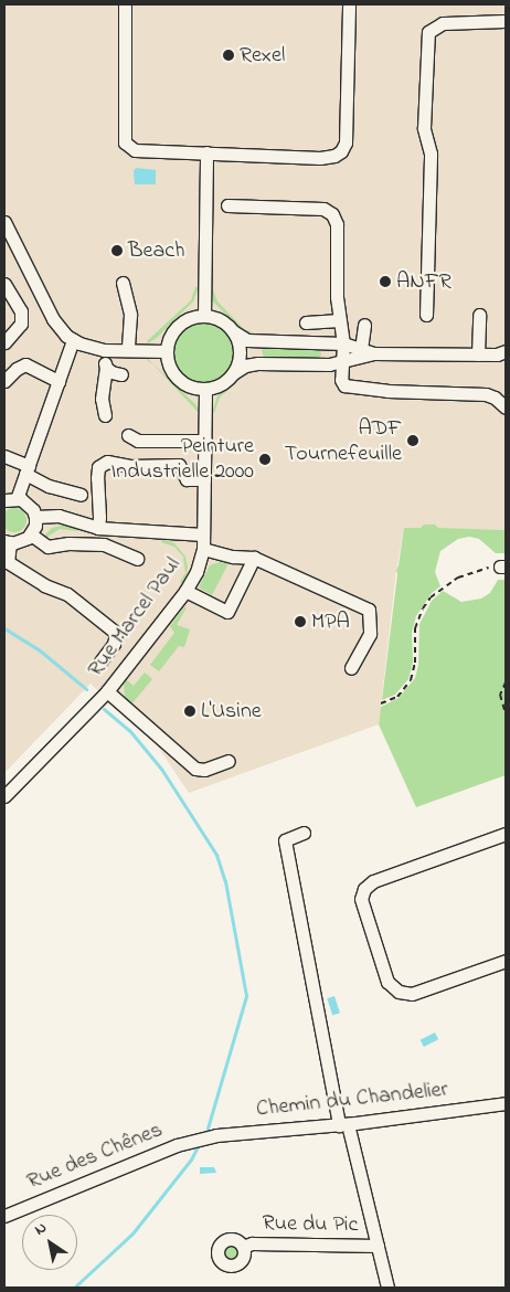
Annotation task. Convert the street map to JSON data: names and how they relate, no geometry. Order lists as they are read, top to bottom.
{
  "streets": {
    "street": [
      "Rue Marcel Paul",
      "Chemin du Chandelier",
      "Rue des Chênes",
      "Rue du Pic"
    ]
  },
  "crossings": [
    ["Chemin du Chandelier", "Rue des Chênes"],
    ["Chemin du Chandelier", "Rue du Pic"]
  ],
  "places": [
    "Rexel",
    "Beach",
    "ANFR",
    "ADF Tournefeuille",
    "Peinture Industrielle 2000",
    "MPA",
    "L'Usine"
  ],
  "north": "top left"
}
